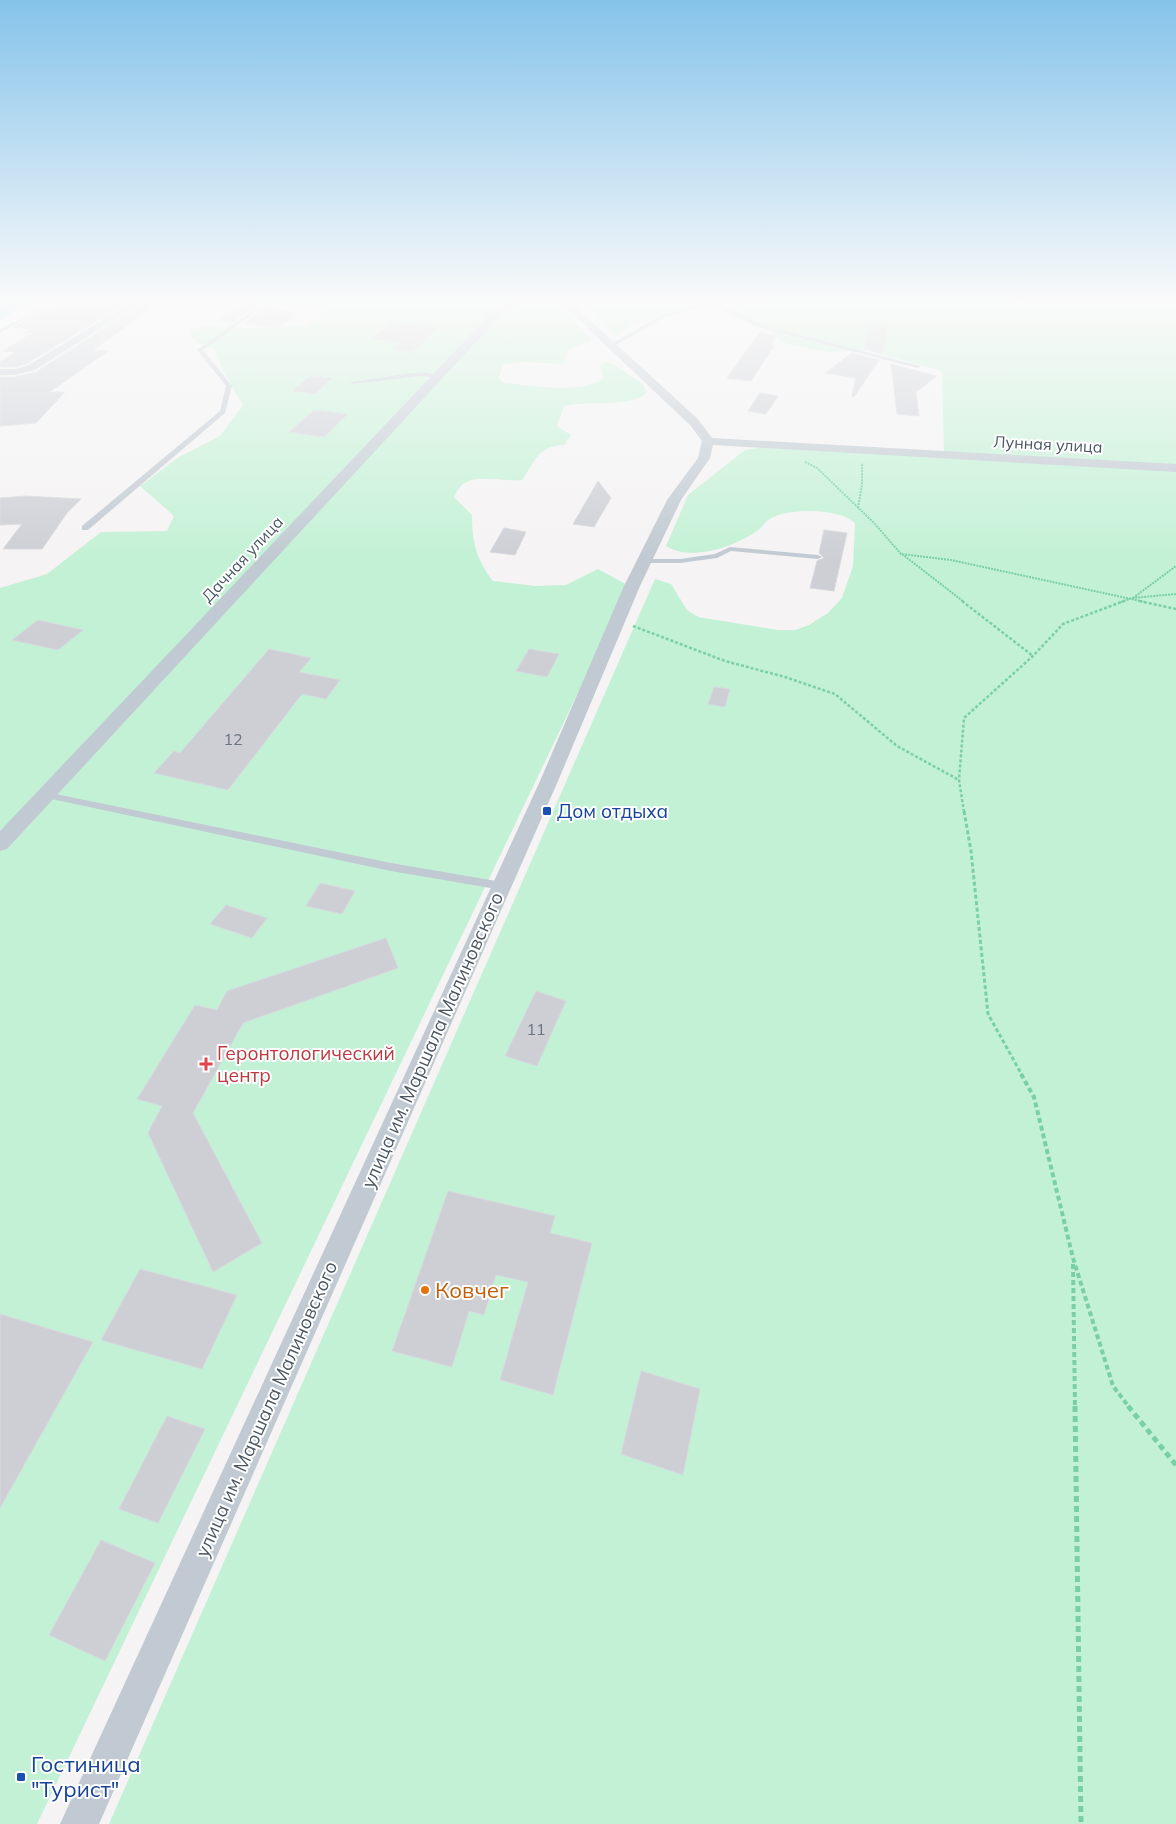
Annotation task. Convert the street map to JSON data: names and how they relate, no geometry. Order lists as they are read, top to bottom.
{
  "streets": {
    "street": ["Лунная улица", "Дачная улица", "улица им. Маршала Малиновского"]
  },
  "crossings": [
    ["Лунная улица", "улица им. Маршала Малиновского"]
  ],
  "places": {
    "transit": ["Дом отдыха", "Гостиница \"Турист\""],
    "health": ["Геронтологический центр"],
    "other": ["Ковчег"]
  },
  "house_numbers": ["12", "11"]
}
